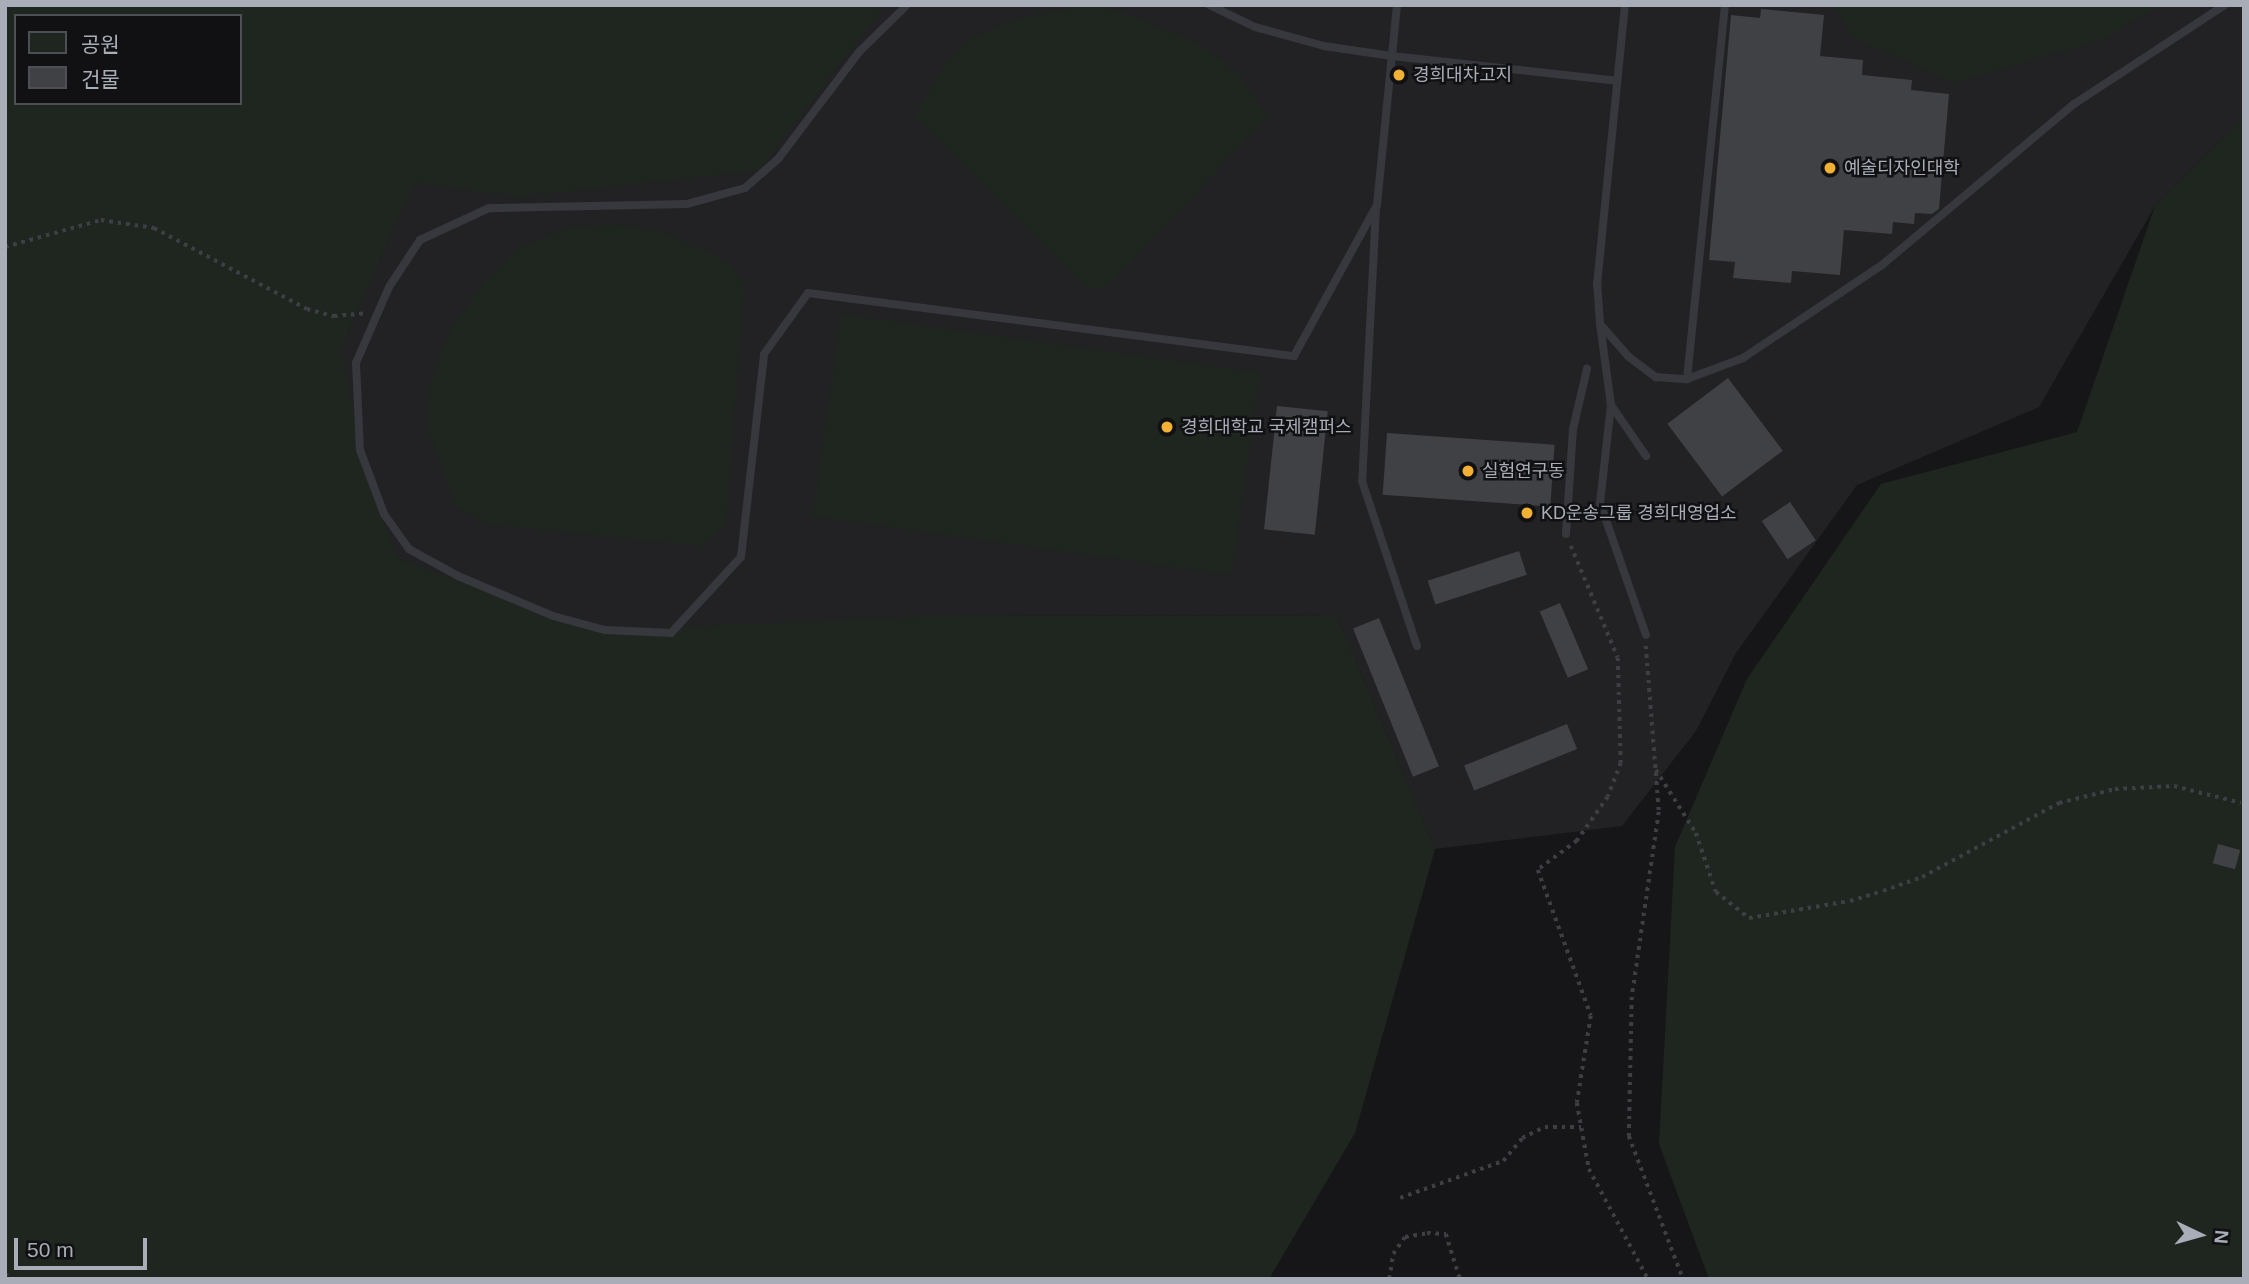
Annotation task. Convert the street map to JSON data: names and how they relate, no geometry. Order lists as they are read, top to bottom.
{
  "places": [
    "경희대차고지",
    "예술디자인대학",
    "경희대학교 국제캠퍼스",
    "실험연구동",
    "KD운송그룹 경희대영업소"
  ],
  "legend": ["공원", "건물"],
  "scale_bar": "50 m",
  "north": "right"
}
